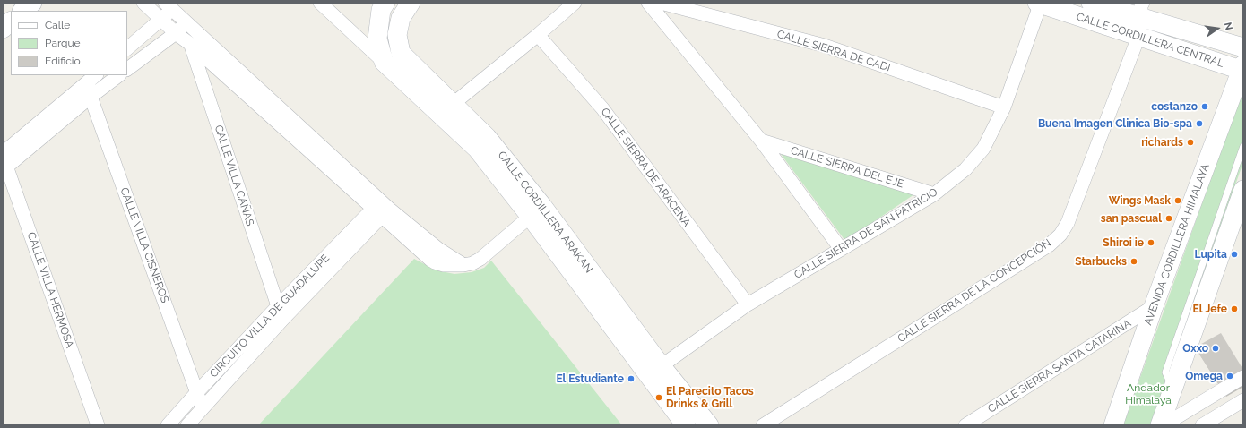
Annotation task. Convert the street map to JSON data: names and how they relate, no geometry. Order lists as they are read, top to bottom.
{
  "streets": {
    "street": [
      "CALLE CORDILLERA CENTRAL",
      "CALLE SIERRA DE CADI",
      "CALLE SIERRA DE ARACENA",
      "CALLE SIERRA DEL EJE",
      "CALLE VILLA CAÑAS",
      "CALLE CORDILLERA ARAKAN",
      "CALLE SIERRA DE SAN PATRICIO",
      "AVENIDA CORDILLERA HIMALAYA",
      "CALLE VILLA CISNEROS",
      "CALLE VILLA HERMOSA",
      "CALLE SIERRA DE LA CONCEPCIÓN",
      "CIRCUITO VILLA DE GUADALUPE",
      "CALLE SIERRA SANTA CATARINA"
    ]
  },
  "crossings": [
    ["CALLE CORDILLERA CENTRAL", "CALLE SIERRA DE SAN PATRICIO"],
    ["CALLE CORDILLERA CENTRAL", "AVENIDA CORDILLERA HIMALAYA"],
    ["CALLE CORDILLERA CENTRAL", "CALLE SIERRA DE LA CONCEPCIÓN"],
    ["CALLE SIERRA DE CADI", "CALLE SIERRA DE SAN PATRICIO"],
    ["CALLE SIERRA DE ARACENA", "CALLE SIERRA DE SAN PATRICIO"],
    ["CALLE SIERRA DEL EJE", "CALLE SIERRA DE SAN PATRICIO"],
    ["CALLE VILLA CAÑAS", "CIRCUITO VILLA DE GUADALUPE"],
    ["CALLE CORDILLERA ARAKAN", "CALLE SIERRA DE SAN PATRICIO"],
    ["AVENIDA CORDILLERA HIMALAYA", "CALLE SIERRA SANTA CATARINA"],
    ["CALLE VILLA CISNEROS", "CIRCUITO VILLA DE GUADALUPE"]
  ],
  "parks": ["Andador Himalaya"],
  "places": [
    "costanzo",
    "Buena Imagen Clinica Bio-spa",
    "richards",
    "Wings Mask",
    "san pascual",
    "Shiroi ie",
    "Lupita",
    "Starbucks",
    "El Jefe",
    "Oxxo",
    "Omega",
    "El Estudiante",
    "El Parecito Tacos Drinks & Grill"
  ],
  "legend": ["Calle", "Parque", "Edificio"],
  "north": "right"
}
